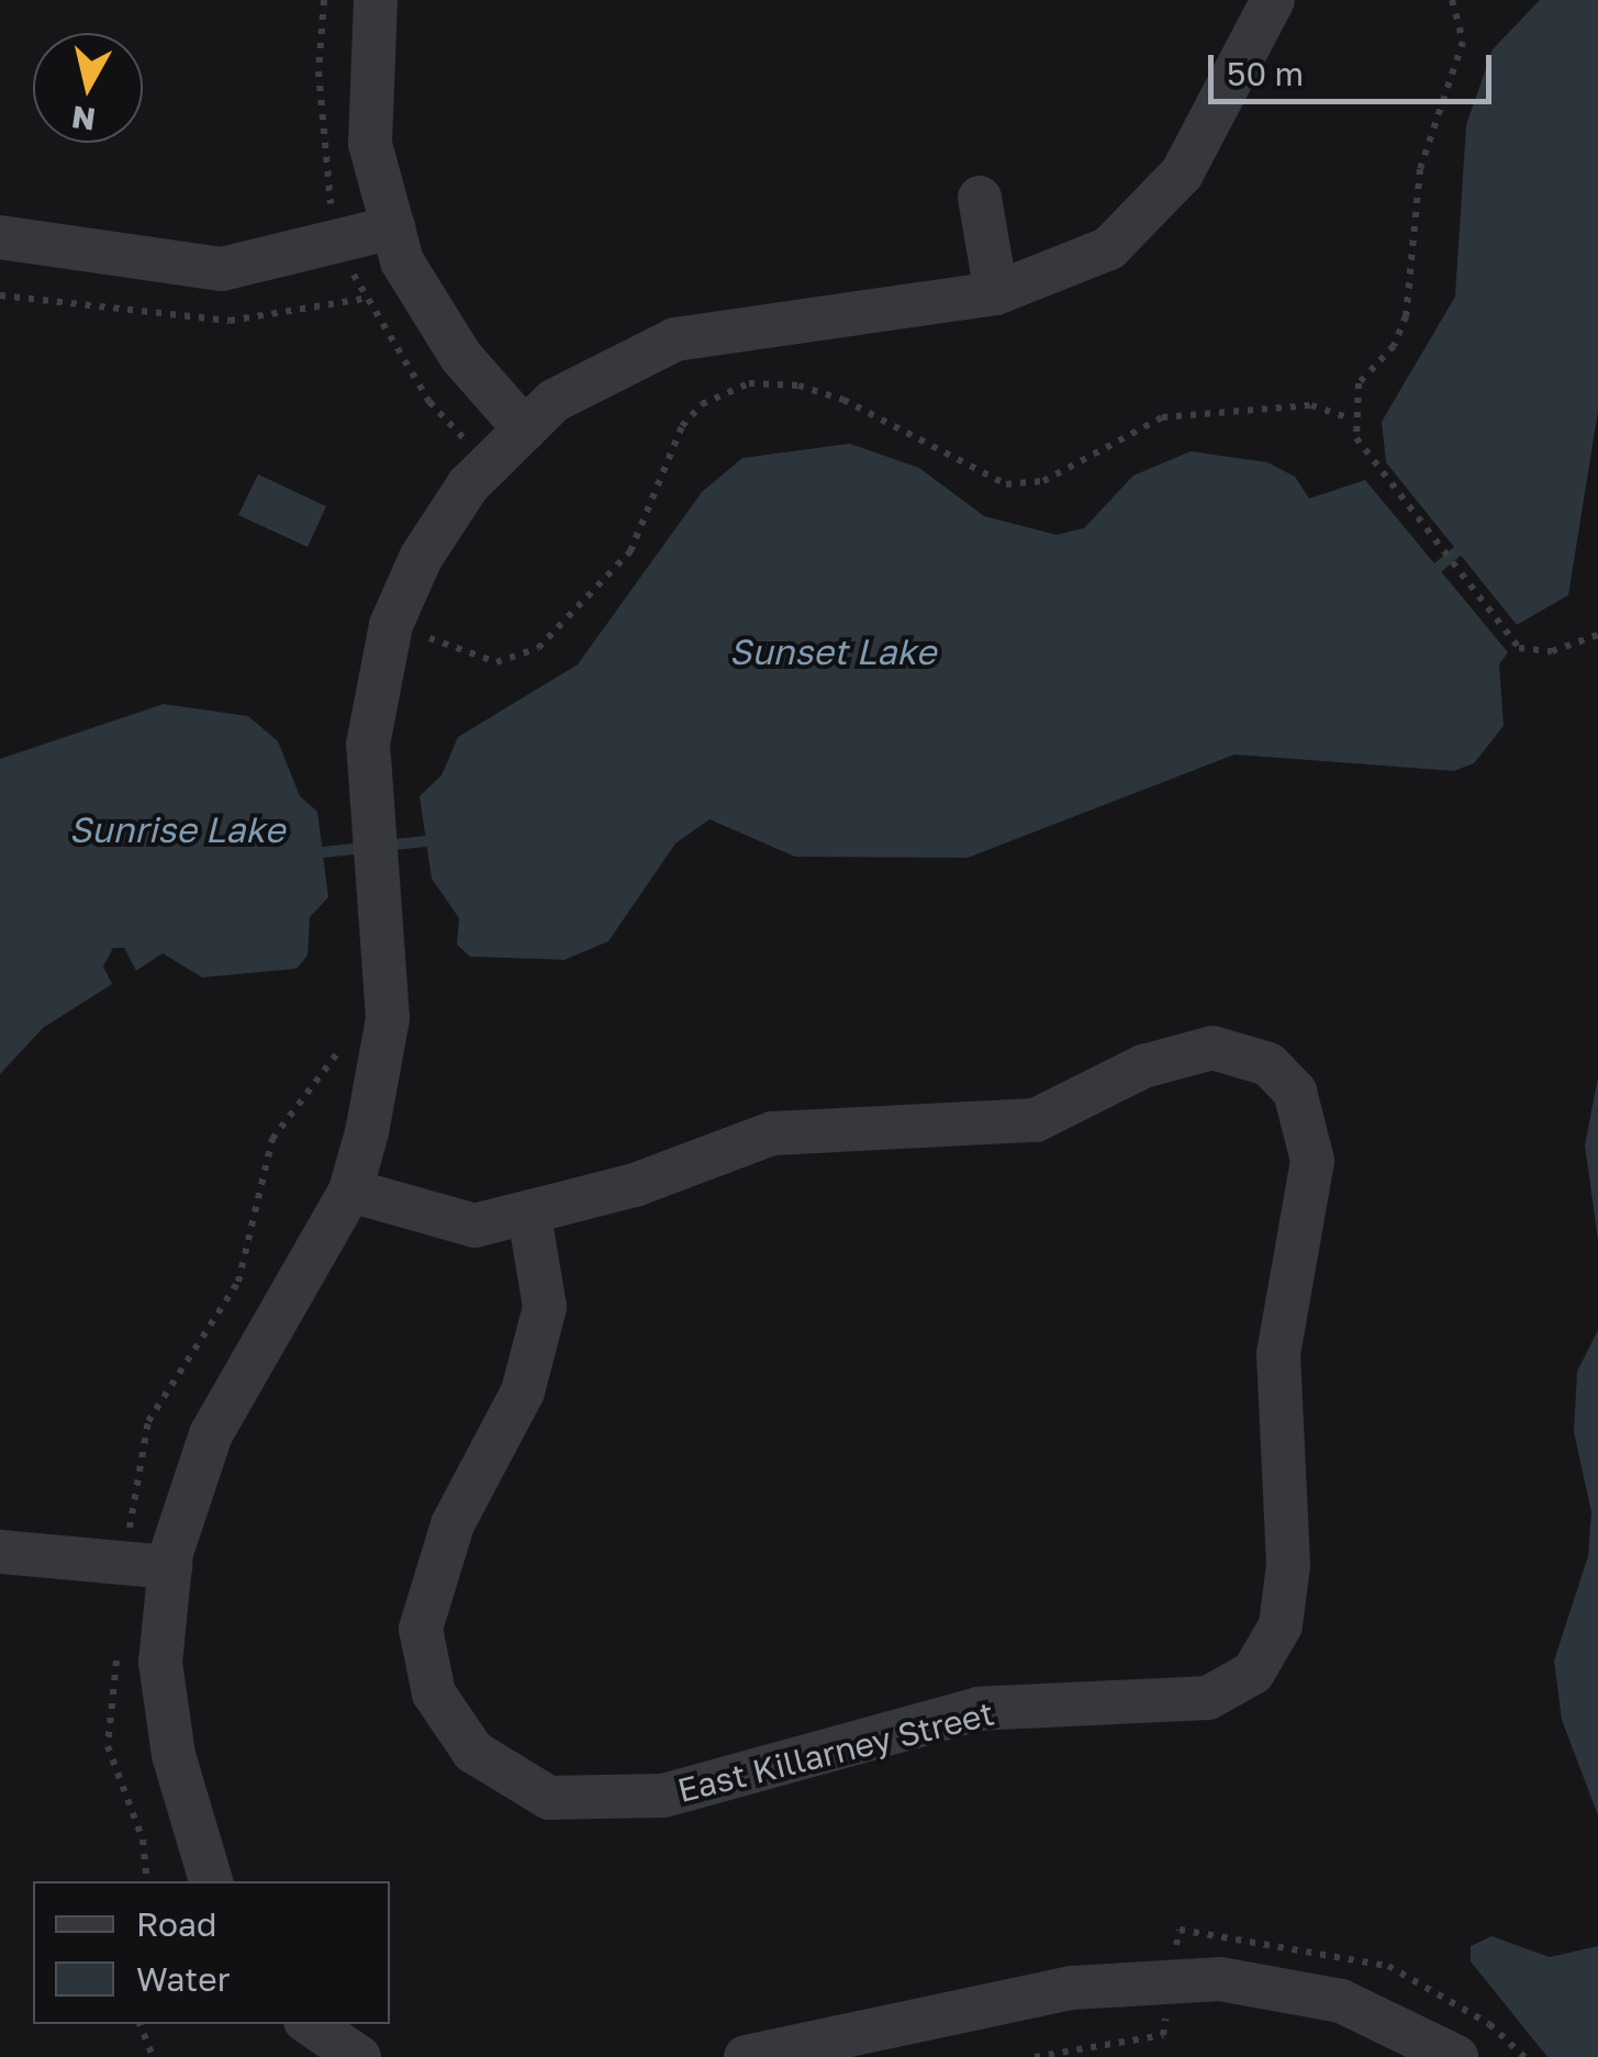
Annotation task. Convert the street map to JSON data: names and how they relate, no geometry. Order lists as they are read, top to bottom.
{
  "streets": {
    "street": ["East Killarney Street"]
  },
  "water": ["Sunset Lake", "Sunrise Lake"],
  "legend": ["Road", "Water"],
  "scale_bar": "50 m",
  "north": "bottom"
}
